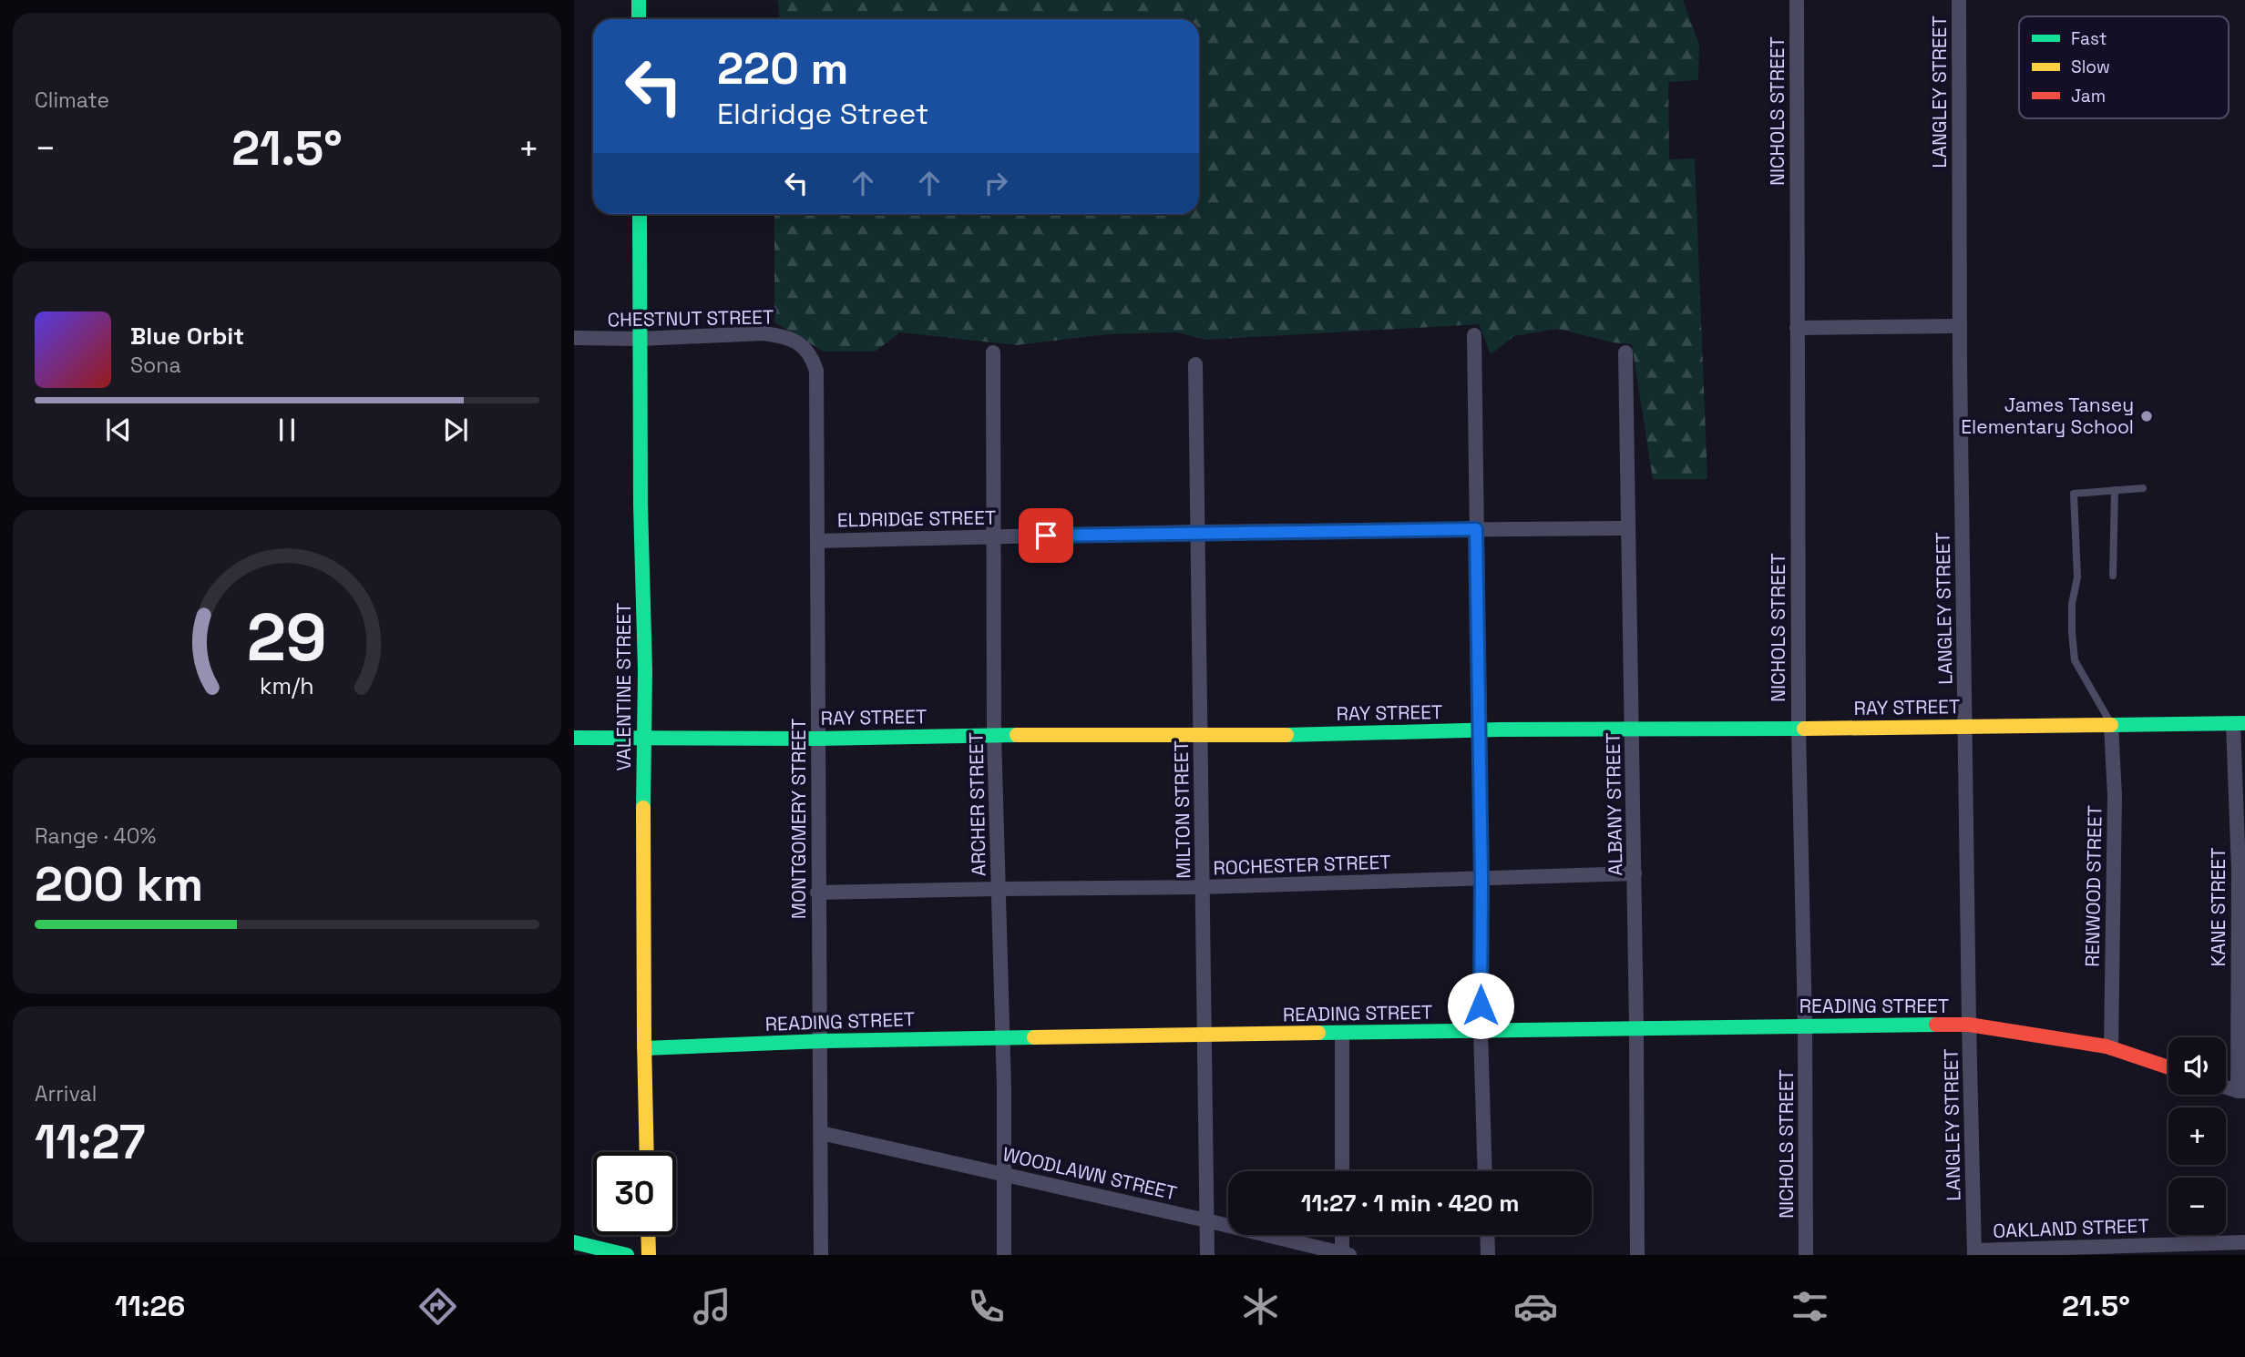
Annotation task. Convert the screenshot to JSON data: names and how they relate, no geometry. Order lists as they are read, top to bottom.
{
  "streets": {
    "street": [
      "LANGLEY STREET",
      "NICHOLS STREET",
      "CHESTNUT STREET",
      "ELDRIDGE STREET",
      "VALENTINE STREET",
      "RAY STREET",
      "ARCHER STREET",
      "ALBANY STREET",
      "MILTON STREET",
      "MONTGOMERY STREET",
      "ROCHESTER STREET",
      "RENWOOD STREET",
      "KANE STREET",
      "READING STREET",
      "WOODLAWN STREET",
      "OAKLAND STREET"
    ]
  },
  "crossings": [
    ["LANGLEY STREET", "RAY STREET"],
    ["LANGLEY STREET", "READING STREET"],
    ["LANGLEY STREET", "OAKLAND STREET"],
    ["NICHOLS STREET", "RAY STREET"],
    ["NICHOLS STREET", "READING STREET"],
    ["CHESTNUT STREET", "VALENTINE STREET"],
    ["CHESTNUT STREET", "MONTGOMERY STREET"],
    ["ELDRIDGE STREET", "ARCHER STREET"],
    ["ELDRIDGE STREET", "ALBANY STREET"],
    ["ELDRIDGE STREET", "MILTON STREET"],
    ["ELDRIDGE STREET", "MONTGOMERY STREET"],
    ["VALENTINE STREET", "RAY STREET"],
    ["VALENTINE STREET", "READING STREET"],
    ["RAY STREET", "ARCHER STREET"],
    ["RAY STREET", "ALBANY STREET"],
    ["RAY STREET", "MILTON STREET"],
    ["RAY STREET", "MONTGOMERY STREET"],
    ["RAY STREET", "RENWOOD STREET"],
    ["RAY STREET", "KANE STREET"],
    ["ARCHER STREET", "ROCHESTER STREET"],
    ["ARCHER STREET", "READING STREET"],
    ["ARCHER STREET", "WOODLAWN STREET"],
    ["ALBANY STREET", "ROCHESTER STREET"],
    ["ALBANY STREET", "READING STREET"],
    ["MILTON STREET", "ROCHESTER STREET"],
    ["MILTON STREET", "READING STREET"],
    ["MILTON STREET", "WOODLAWN STREET"],
    ["MONTGOMERY STREET", "ROCHESTER STREET"],
    ["MONTGOMERY STREET", "READING STREET"],
    ["MONTGOMERY STREET", "WOODLAWN STREET"],
    ["RENWOOD STREET", "READING STREET"]
  ],
  "places": ["James Tansey Elementary School"],
  "legend": ["Fast", "Slow", "Jam"],
  "page": {
    "tile": [
      "Climate",
      ["Range · 40%", "200 km"],
      ["Arrival", "11:27"]
    ],
    "turn": ["220 m", "Eldridge Street"],
    "heat": ["−", "21.5°", "+"],
    "song": ["Blue Orbit", "Sona"],
    "map_buttons": ["+", "−"],
    "limit": "30",
    "trip": "11:27 · 1 min · 420 m",
    "tabs": ["11:26", "21.5°"],
    "gauge": ["29", "km/h"]
  }
}
